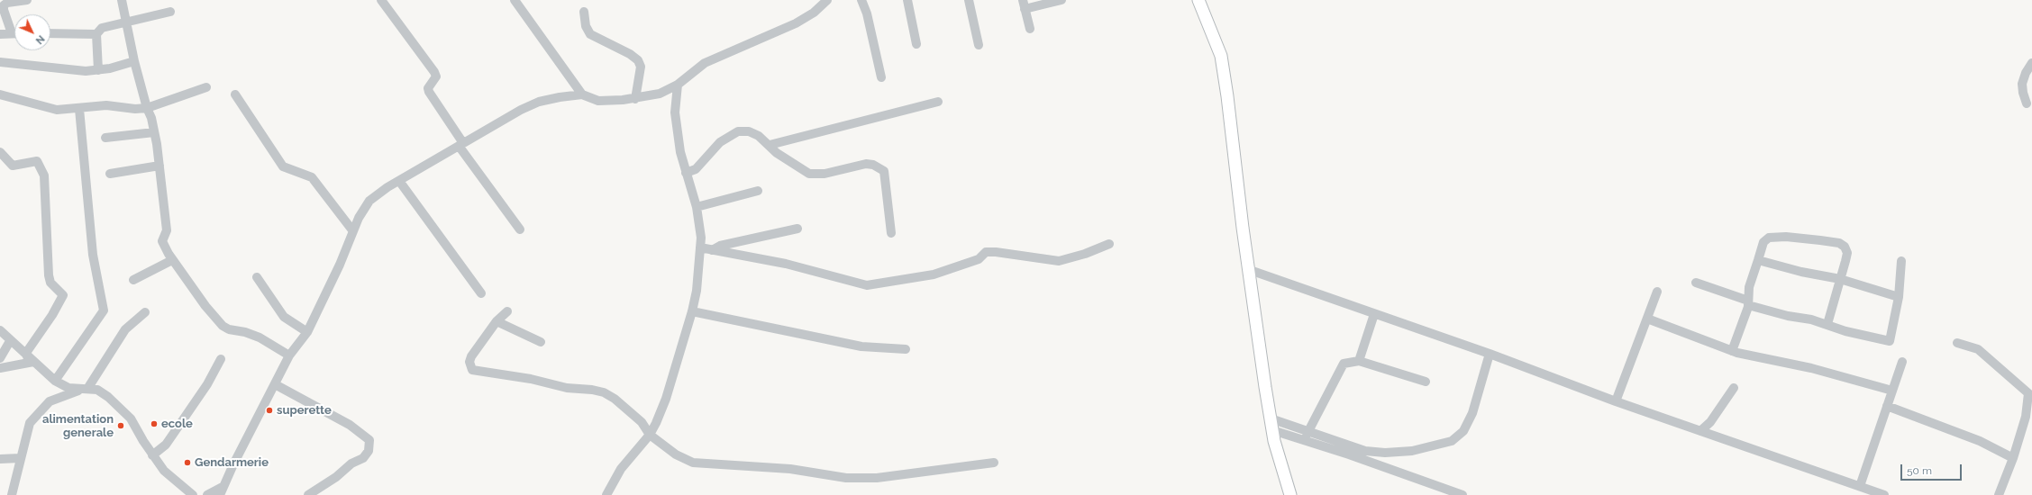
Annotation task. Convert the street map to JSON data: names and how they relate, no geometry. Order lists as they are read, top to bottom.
{
  "places": [
    "superette",
    "ecole",
    "alimentation generale",
    "Gendarmerie"
  ],
  "scale_bar": "50 m",
  "north": "bottom right"
}
